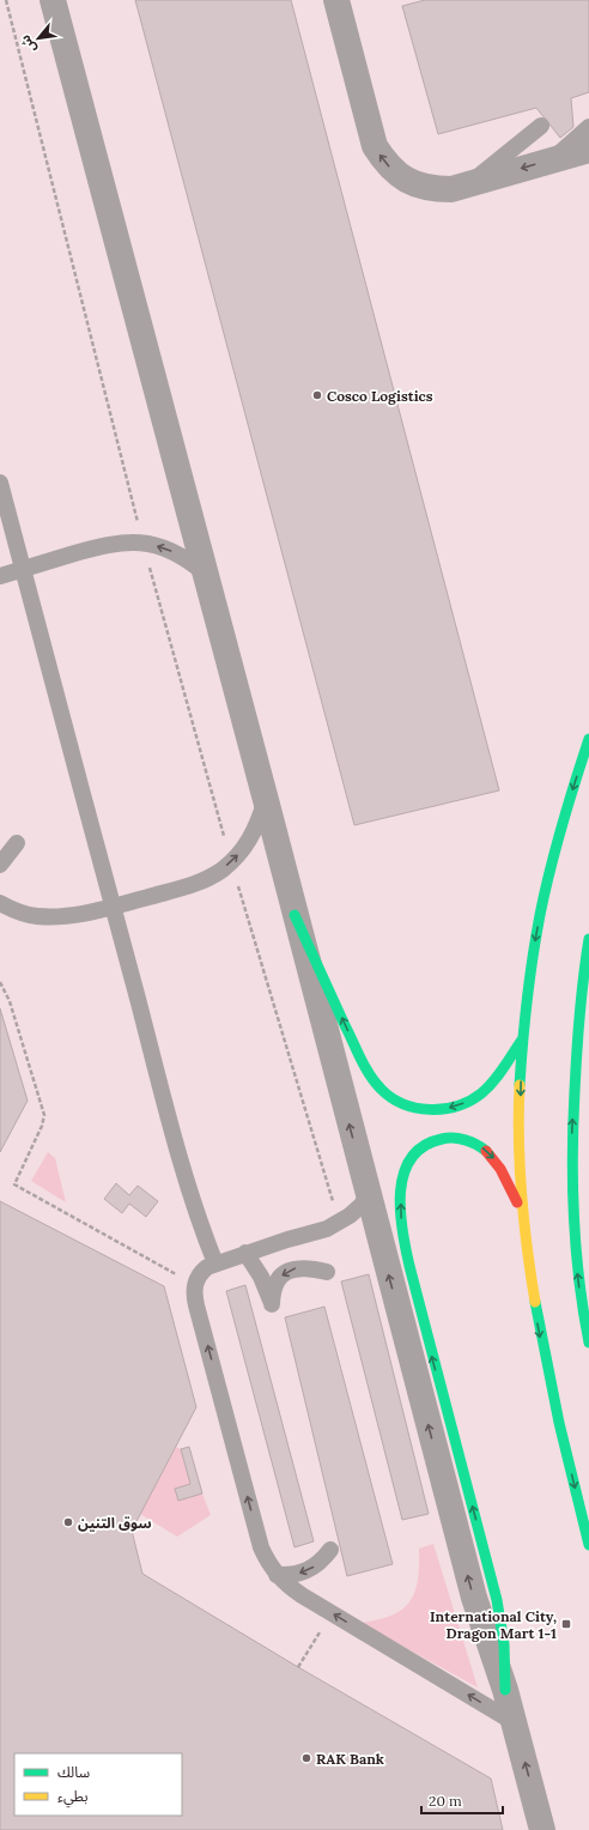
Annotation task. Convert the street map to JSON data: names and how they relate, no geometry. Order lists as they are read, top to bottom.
{
  "places": {
    "other": ["Cosco Logistics", "سوق التنين", "RAK Bank"],
    "transit": ["International City, Dragon Mart 1-1"]
  },
  "legend": ["سالك", "بطيء"],
  "scale_bar": "20 m",
  "north": "bottom left"
}
